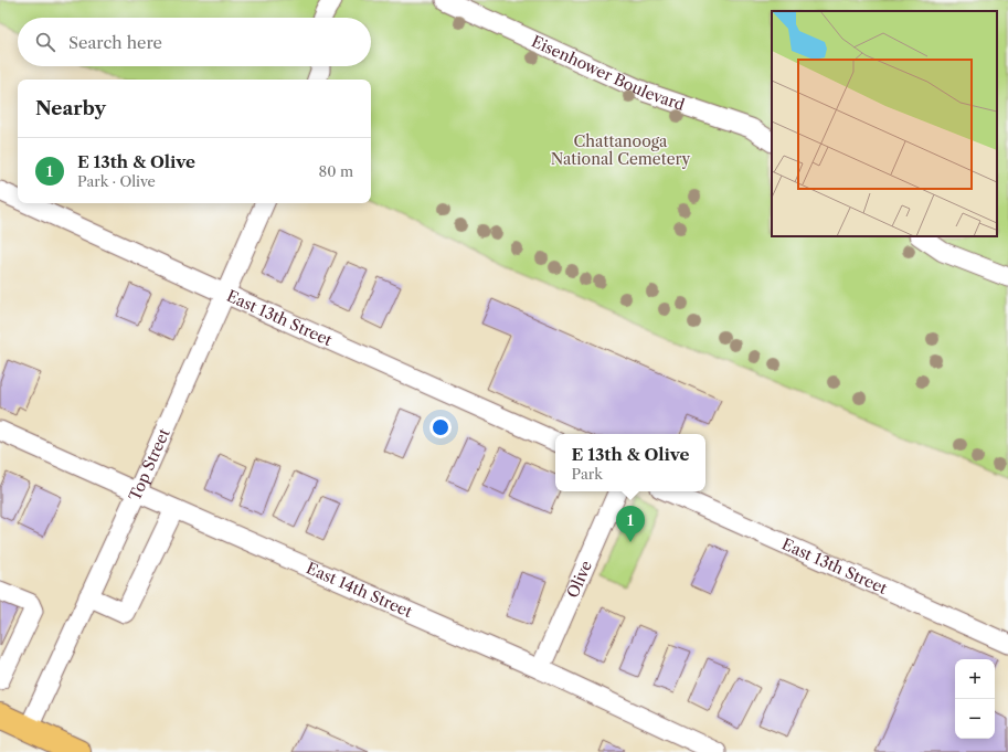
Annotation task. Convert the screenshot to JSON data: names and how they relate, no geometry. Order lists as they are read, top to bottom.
{
  "streets": {
    "street": [
      "Eisenhower Boulevard",
      "East 13th Street",
      "Top Street",
      "Olive",
      "East 14th Street"
    ]
  },
  "crossings": [
    ["East 13th Street", "Top Street"],
    ["Top Street", "East 14th Street"],
    ["Olive", "East 14th Street"]
  ],
  "parks": ["Chattanooga National Cemetery"],
  "page": {
    "search": "Search here",
    "heading": "Nearby",
    "list": [
      {
        "mark": "1",
        "name": "E 13th & Olive",
        "note": "Park · Olive",
        "value": "80 m"
      }
    ],
    "popup": ["E 13th & Olive", "Park"],
    "pins": "1",
    "map_buttons": ["+", "−"]
  }
}
